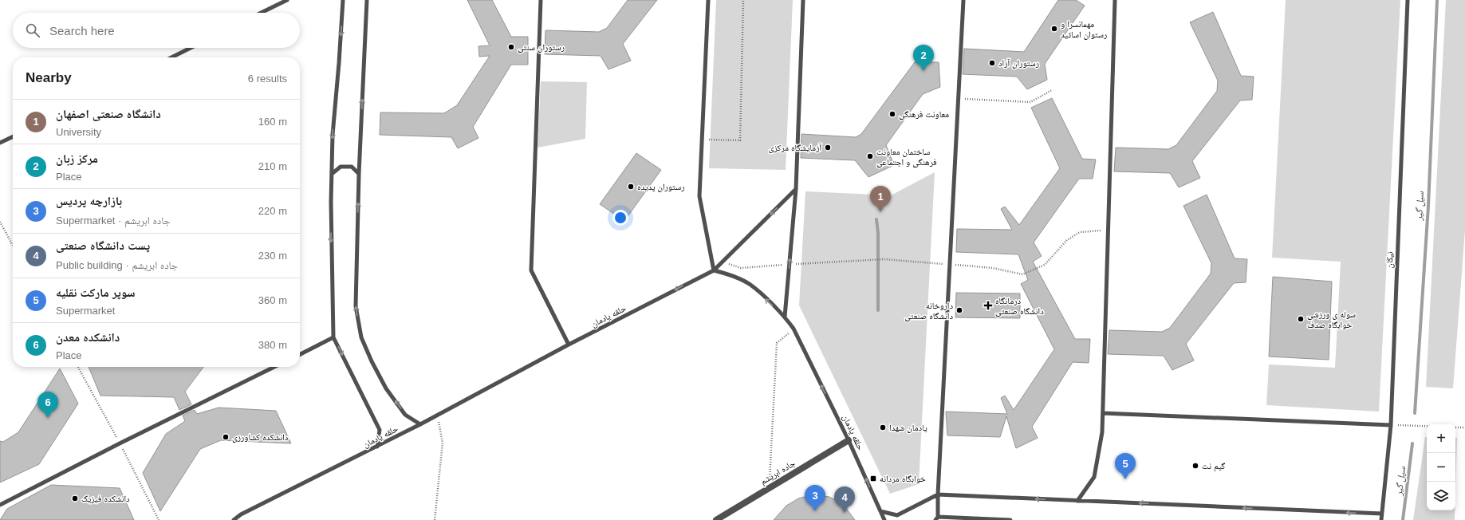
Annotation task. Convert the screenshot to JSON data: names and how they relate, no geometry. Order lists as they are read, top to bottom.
{
  "streets": {
    "street": ["جاده ابریشم"],
    "lane": ["نیکان", "حلقه یادمان"]
  },
  "crossings": [
    ["حلقه یادمان", "جاده ابریشم"]
  ],
  "water": ["سیل گیر"],
  "places": {
    "other": [
      "مهمانسرا و رستوان اساتید",
      "رستوران سنتی",
      "رستوران آزاد",
      "معاونت فرهنگی",
      "آزمایشگاه مرکزی",
      "ساختمان معاونت فرهنگی و اجتماعی",
      "رستوران پدیده",
      "داروخانه دانشگاه صنعتی",
      "سوله ی ورزشی خوابگاه صدف",
      "یادمان شهدا",
      "دانشکده کشاورزی",
      "گیم نت",
      "دانشکده فیزیک"
    ],
    "health": ["درمانگاه دانشگاه صنعتی"],
    "transit": ["خوابگاه مردانه"]
  },
  "page": {
    "search": "Search here",
    "pins": [
      "2",
      "1",
      "6",
      "5",
      "3",
      "4"
    ],
    "heading": ["Nearby", "6 results"],
    "list": [
      {
        "mark": "1",
        "name": "دانشگاه صنعتی اصفهان",
        "note": "University",
        "value": "160 m"
      },
      {
        "mark": "2",
        "name": "مرکز زبان",
        "note": "Place",
        "value": "210 m"
      },
      {
        "mark": "3",
        "name": "بازارچه پردیس",
        "note": "Supermarket · جاده ابریشم",
        "value": "220 m"
      },
      {
        "mark": "4",
        "name": "پست دانشگاه صنعتی",
        "note": "Public building · جاده ابریشم",
        "value": "230 m"
      },
      {
        "mark": "5",
        "name": "سوپر مارکت نقلیه",
        "note": "Supermarket",
        "value": "360 m"
      },
      {
        "mark": "6",
        "name": "دانشکده معدن",
        "note": "Place",
        "value": "380 m"
      }
    ],
    "map_buttons": ["+", "−"]
  }
}
